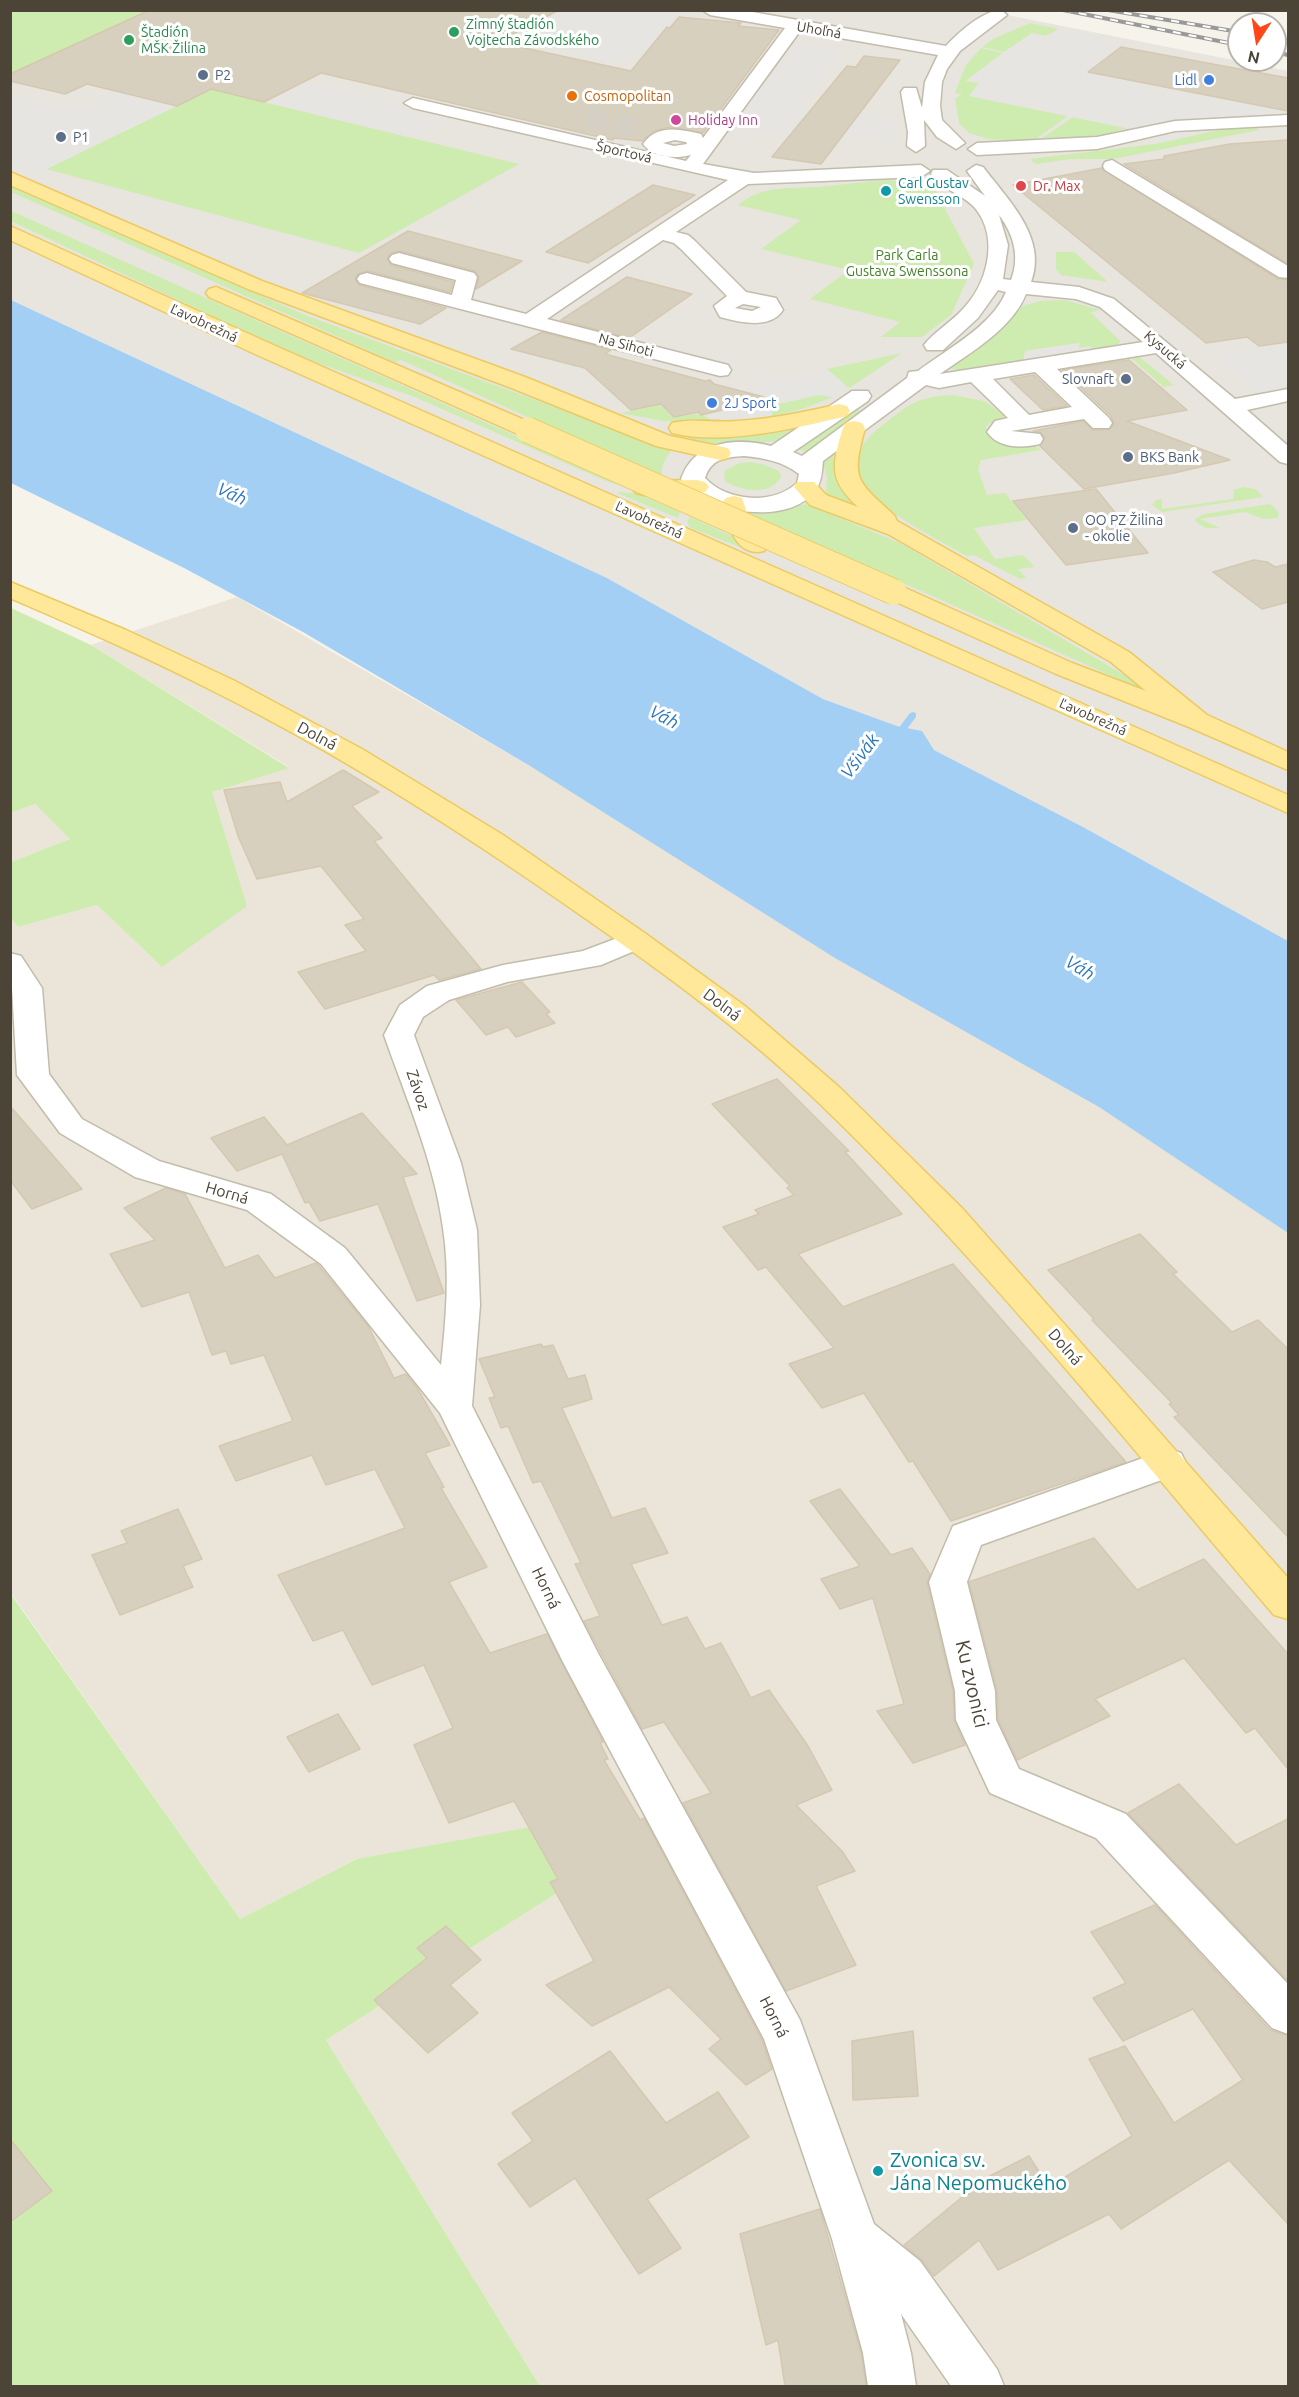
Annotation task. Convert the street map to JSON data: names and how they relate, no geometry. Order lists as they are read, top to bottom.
{
  "streets": {
    "main road": ["Ľavobrežná", "Dolná"],
    "street": [
      "Uhoľná",
      "Športová",
      "Na Sihoti",
      "Kysucká",
      "Závoz",
      "Horná",
      "Ku zvonici"
    ]
  },
  "crossings": [
    ["Dolná", "Závoz"],
    ["Dolná", "Ku zvonici"],
    ["Závoz", "Horná"]
  ],
  "water": ["Váh", "Všivák"],
  "parks": ["Park Carla Gustava Swenssona"],
  "places": [
    "Zimný štadión Vojtecha Závodského",
    "Štadión MŠK Žilina",
    "P2",
    "Lidl",
    "Cosmopolitan",
    "Holiday Inn",
    "P1",
    "Dr. Max",
    "Carl Gustav Swensson",
    "Slovnaft",
    "2J Sport",
    "BKS Bank",
    "OO PZ Žilina - okolie",
    "Zvonica sv. Jána Nepomuckého"
  ],
  "north": "bottom"
}
